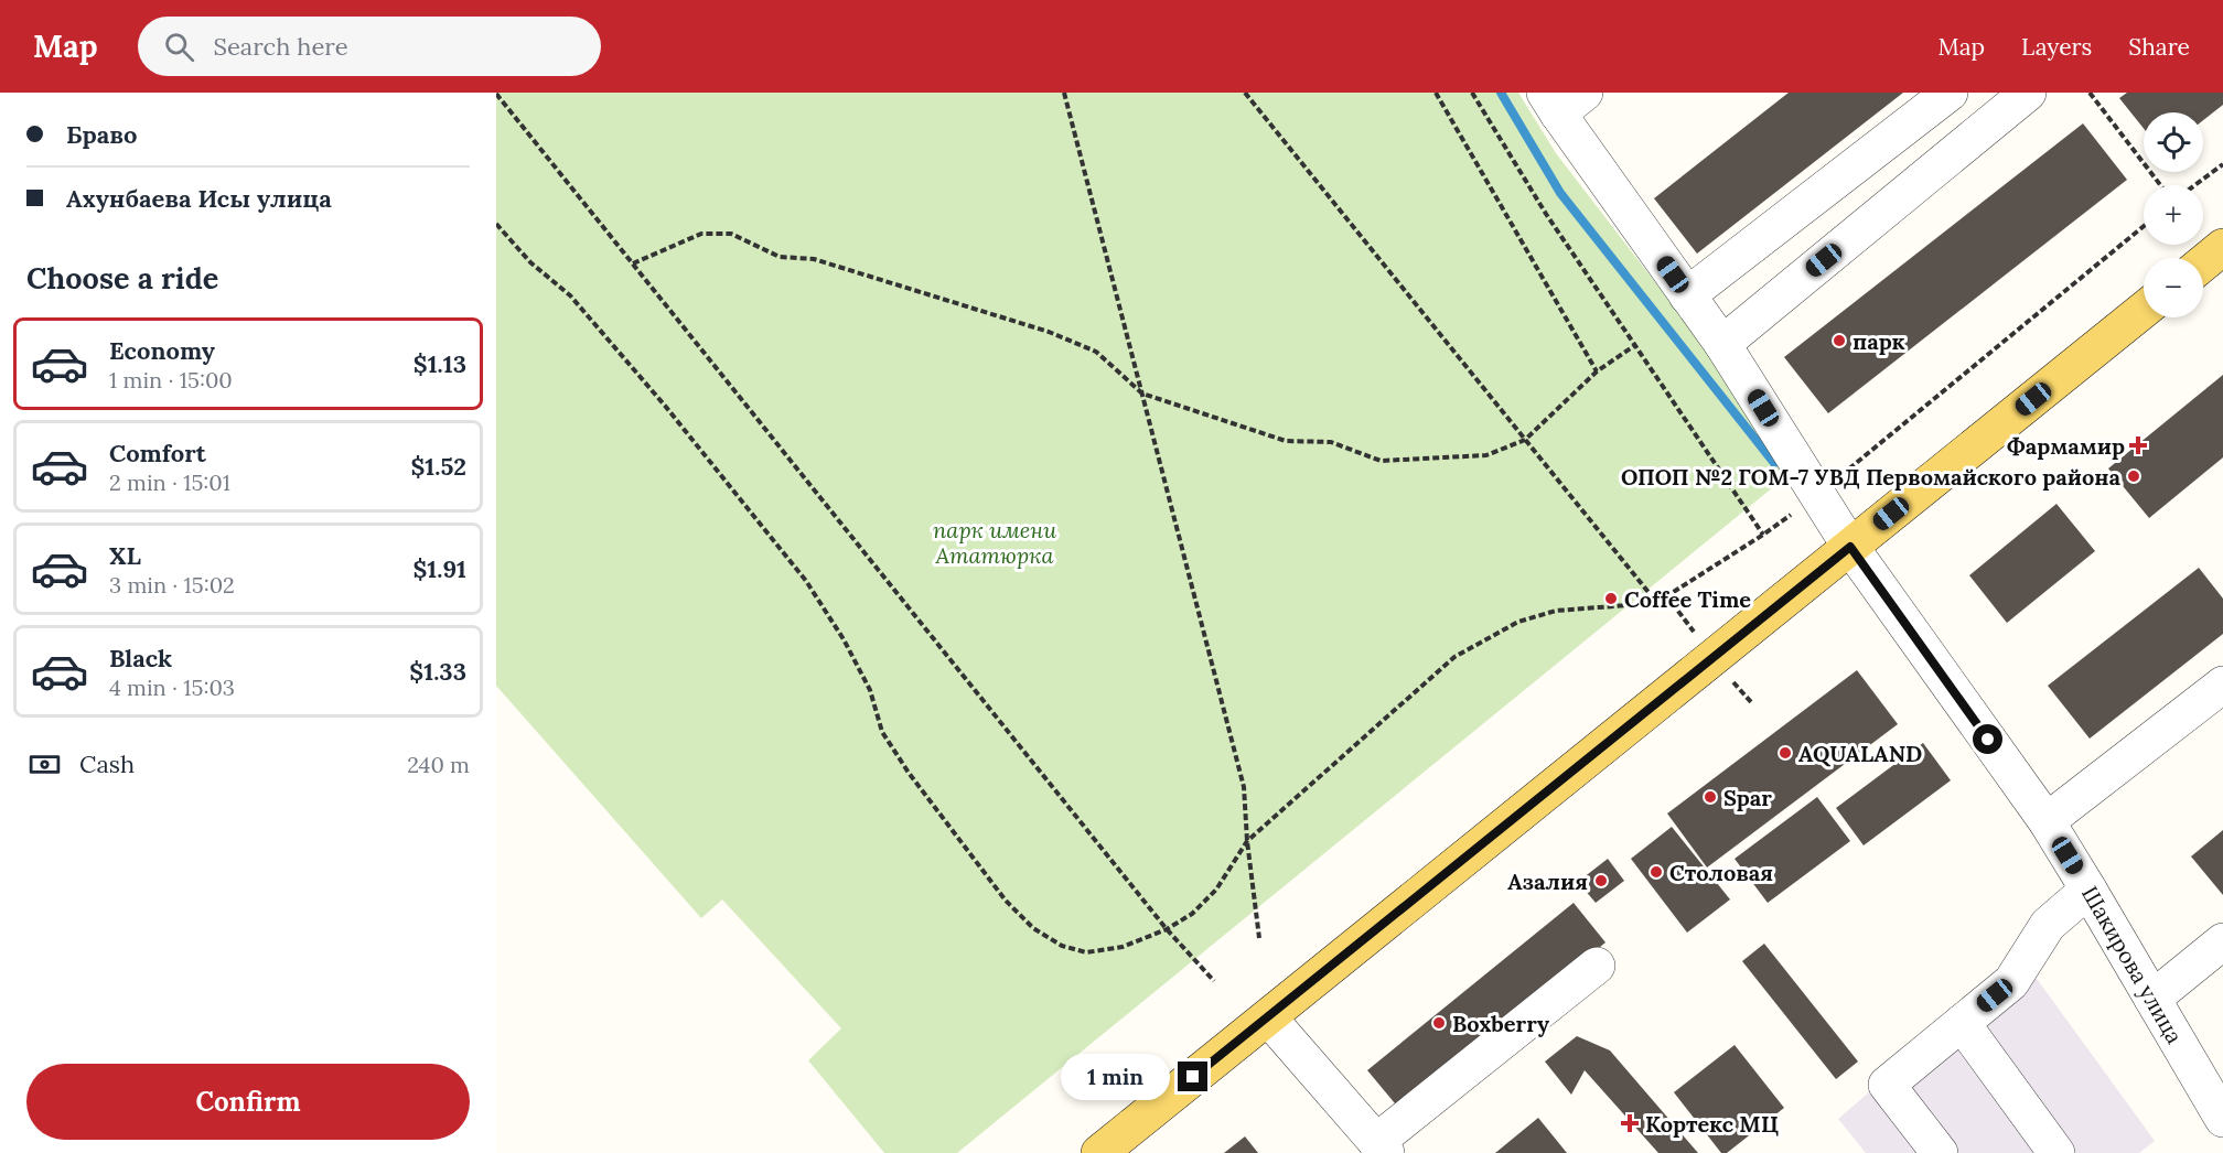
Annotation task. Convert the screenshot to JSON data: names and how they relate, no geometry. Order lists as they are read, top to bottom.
{
  "streets": {
    "street": ["Шакирова улица"]
  },
  "parks": ["парк имени Ататюрка"],
  "places": {
    "other": [
      "парк",
      "ОПОП №2 ГОМ-7 УВД Первомайского района",
      "Coffee Time",
      "AQUALAND",
      "Spar",
      "Столовая",
      "Азалия",
      "Boxberry"
    ],
    "health": ["Фармамир", "Кортекс МЦ"]
  },
  "page": {
    "header": "Map",
    "search": "Search here",
    "nav": ["Map", "Layers", "Share"],
    "banner": ["Браво", "Ахунбаева Исы улица"],
    "map_buttons": ["+", "−"],
    "heading": "Choose a ride",
    "list": [
      {
        "name": "Economy",
        "note": "1 min · 15:00",
        "value": "$1.13"
      },
      {
        "name": "Comfort",
        "note": "2 min · 15:01",
        "value": "$1.52"
      },
      {
        "name": "XL",
        "note": "3 min · 15:02",
        "value": "$1.91"
      },
      {
        "name": "Black",
        "note": "4 min · 15:03",
        "value": "$1.33"
      }
    ],
    "pay": ["Cash", "240 m"],
    "buttons": "Confirm",
    "bubble": "1 min"
  }
}
